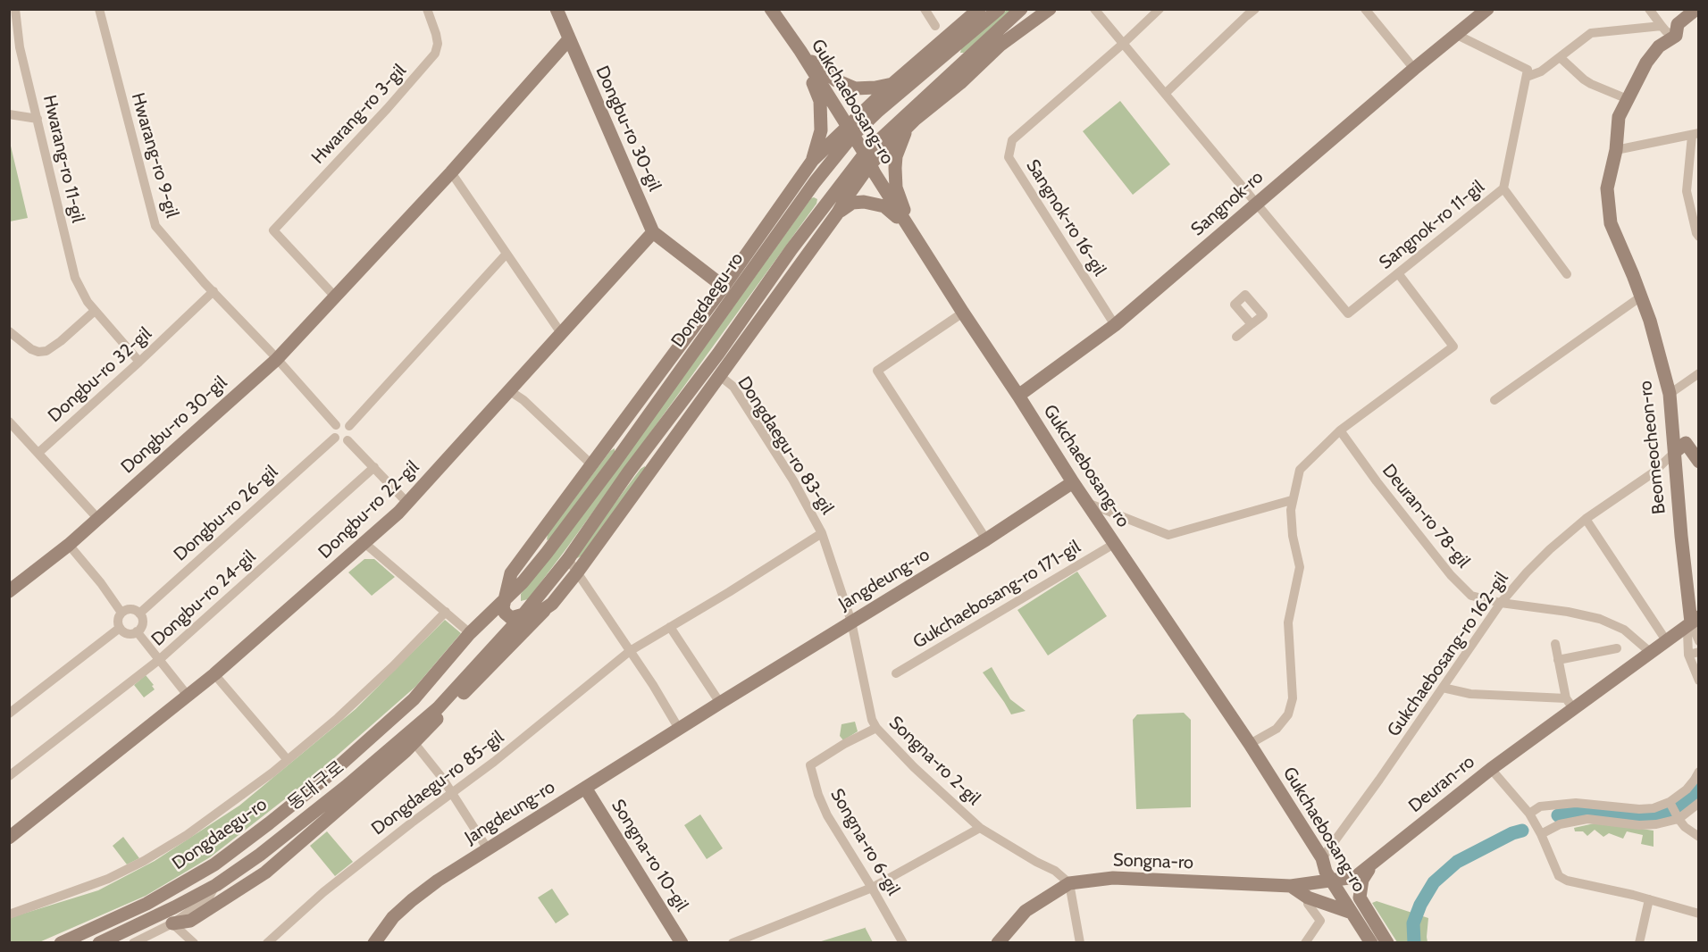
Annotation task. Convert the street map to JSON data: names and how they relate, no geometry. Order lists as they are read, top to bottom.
{
  "streets": {
    "main road": [
      "Gukchaebosang-ro",
      "Dongbu-ro 30-gil",
      "Sangnok-ro",
      "Dongdaegu-ro",
      "Beomeocheon-ro",
      "Dongbu-ro 22-gil",
      "Jangdeung-ro",
      "Deuran-ro",
      "동대구로",
      "Songna-ro 10-gil",
      "Songna-ro"
    ],
    "street": [
      "Hwarang-ro 3-gil",
      "Hwarang-ro 9-gil",
      "Hwarang-ro 11-gil",
      "Sangnok-ro 16-gil",
      "Sangnok-ro 11-gil",
      "Dongbu-ro 32-gil",
      "Dongdaegu-ro 83-gil",
      "Dongbu-ro 26-gil",
      "Deuran-ro 78-gil",
      "Gukchaebosang-ro 171-gil",
      "Dongbu-ro 24-gil",
      "Gukchaebosang-ro 162-gil",
      "Songna-ro 2-gil",
      "Dongdaegu-ro 85-gil",
      "Songna-ro 6-gil"
    ]
  },
  "crossings": [
    ["Gukchaebosang-ro", "Sangnok-ro"],
    ["Gukchaebosang-ro", "Dongdaegu-ro"],
    ["Gukchaebosang-ro", "Jangdeung-ro"],
    ["Gukchaebosang-ro", "Gukchaebosang-ro 171-gil"],
    ["Gukchaebosang-ro", "Gukchaebosang-ro 162-gil"],
    ["Gukchaebosang-ro", "Deuran-ro"],
    ["Gukchaebosang-ro", "Songna-ro"],
    ["Hwarang-ro 3-gil", "Dongbu-ro 30-gil"],
    ["Dongbu-ro 30-gil", "Dongbu-ro 22-gil"],
    ["Hwarang-ro 9-gil", "Dongbu-ro 32-gil"],
    ["Hwarang-ro 11-gil", "Dongbu-ro 32-gil"],
    ["Sangnok-ro", "Sangnok-ro 16-gil"],
    ["Sangnok-ro", "Sangnok-ro 11-gil"],
    ["Dongdaegu-ro 83-gil", "Jangdeung-ro"],
    ["Dongdaegu-ro 83-gil", "Songna-ro 2-gil"],
    ["Dongdaegu-ro 83-gil", "Dongdaegu-ro 85-gil"],
    ["Beomeocheon-ro", "Gukchaebosang-ro 162-gil"],
    ["Beomeocheon-ro", "Deuran-ro"],
    ["Deuran-ro 78-gil", "Gukchaebosang-ro 162-gil"],
    ["Deuran-ro 78-gil", "Deuran-ro"],
    ["Jangdeung-ro", "Songna-ro 2-gil"],
    ["Jangdeung-ro", "Songna-ro 10-gil"],
    ["Songna-ro 2-gil", "Songna-ro 6-gil"],
    ["Songna-ro 2-gil", "Songna-ro"],
    ["Deuran-ro", "Songna-ro"]
  ]
}
